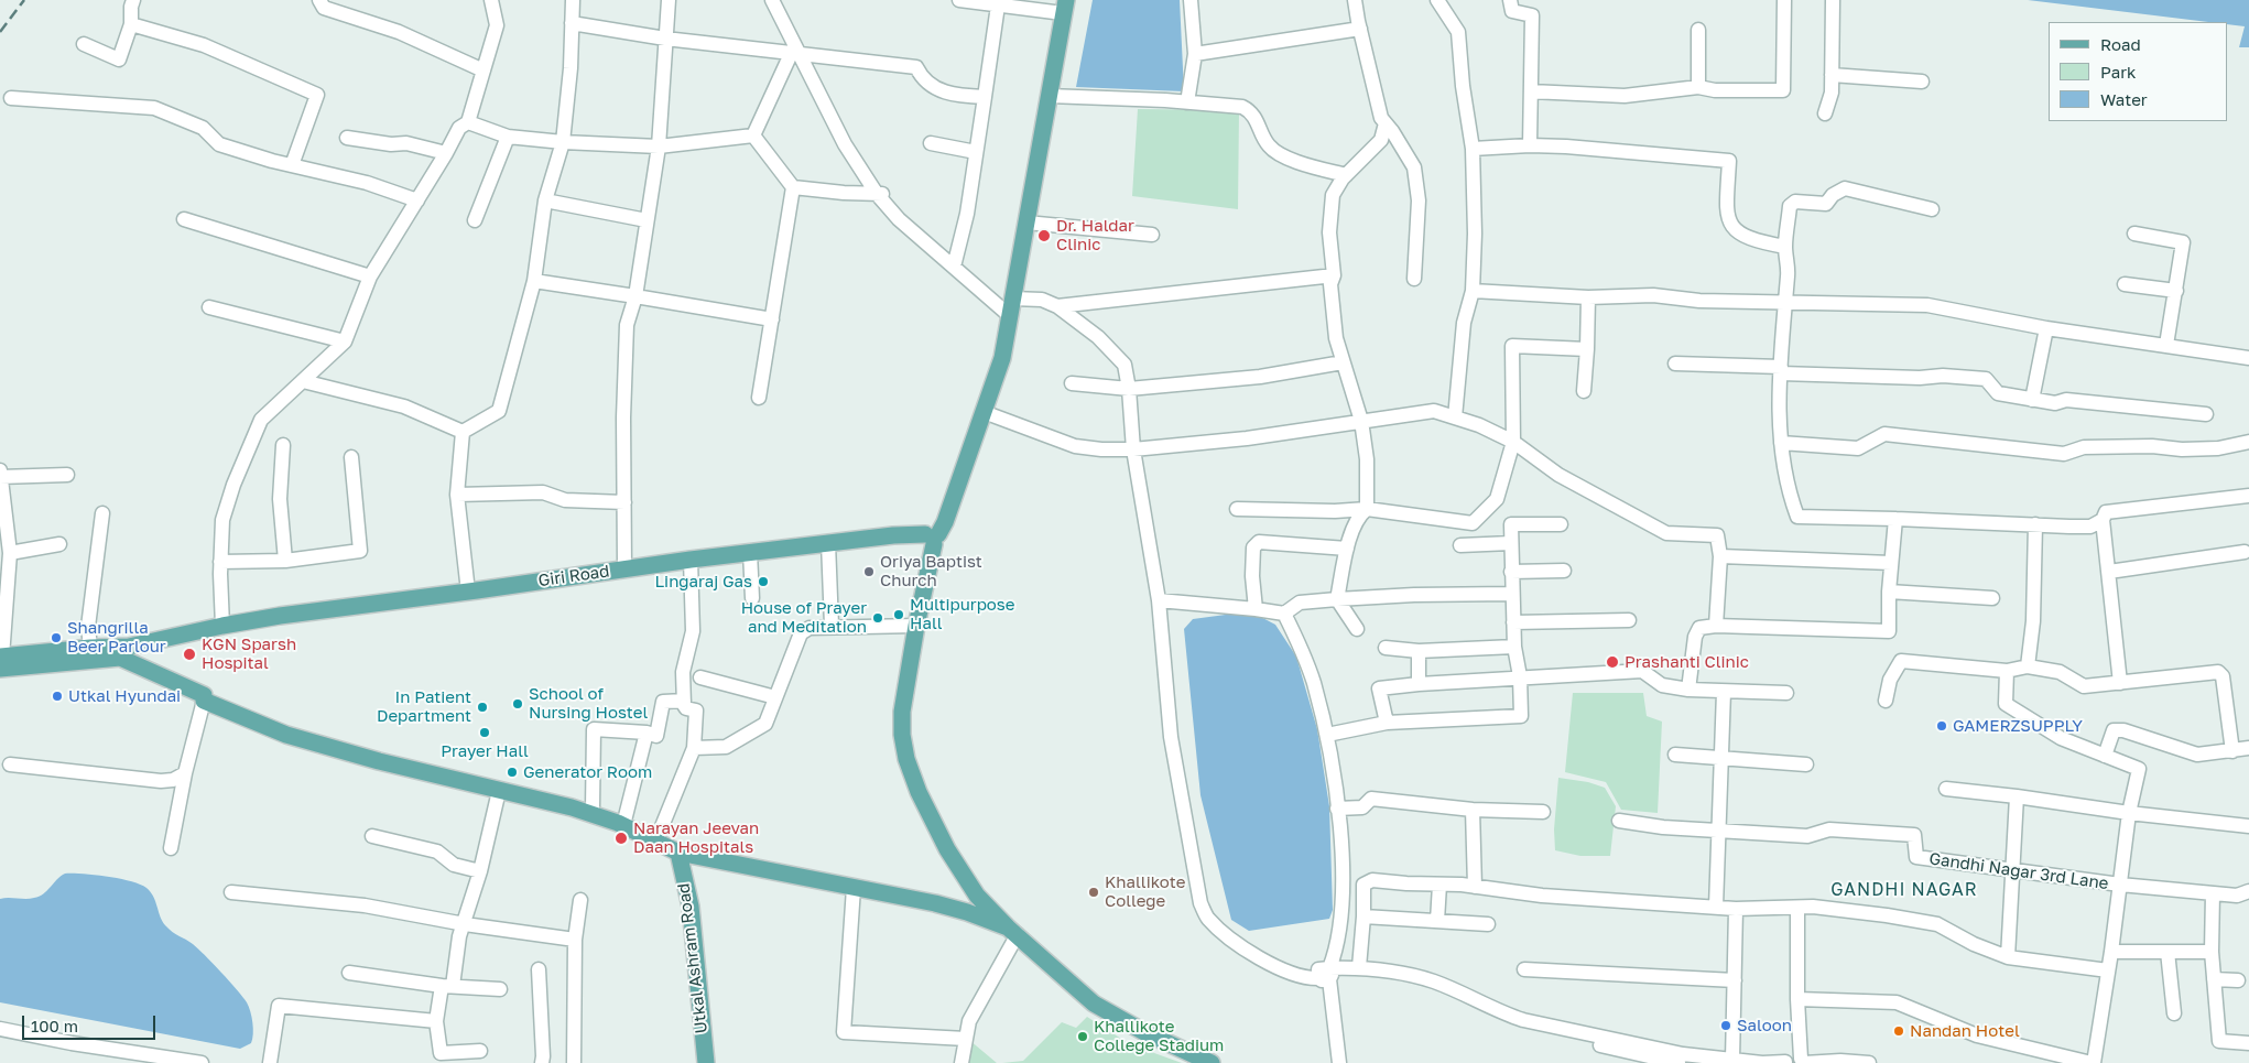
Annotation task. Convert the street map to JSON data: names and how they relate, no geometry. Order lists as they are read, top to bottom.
{
  "streets": {
    "main road": ["Giri Road", "Utkal Ashram Road"],
    "street": ["Gandhi Nagar 3rd Lane"]
  },
  "districts": ["GANDHI NAGAR"],
  "places": [
    "Dr. Haldar Clinic",
    "Oriya Baptist Church",
    "Lingaraj Gas",
    "Multipurpose Hall",
    "House of Prayer and Meditation",
    "Shangrilla Beer Parlour",
    "KGN Sparsh Hospital",
    "Prashanti Clinic",
    "Utkal Hyundai",
    "School of Nursing Hostel",
    "In Patient Department",
    "GAMERZSUPPLY",
    "Prayer Hall",
    "Generator Room",
    "Narayan Jeevan Daan Hospitals",
    "Khallikote College",
    "Saloon",
    "Nandan Hotel",
    "Khallikote College Stadium"
  ],
  "legend": ["Road", "Park", "Water"],
  "scale_bar": "100 m"
}
